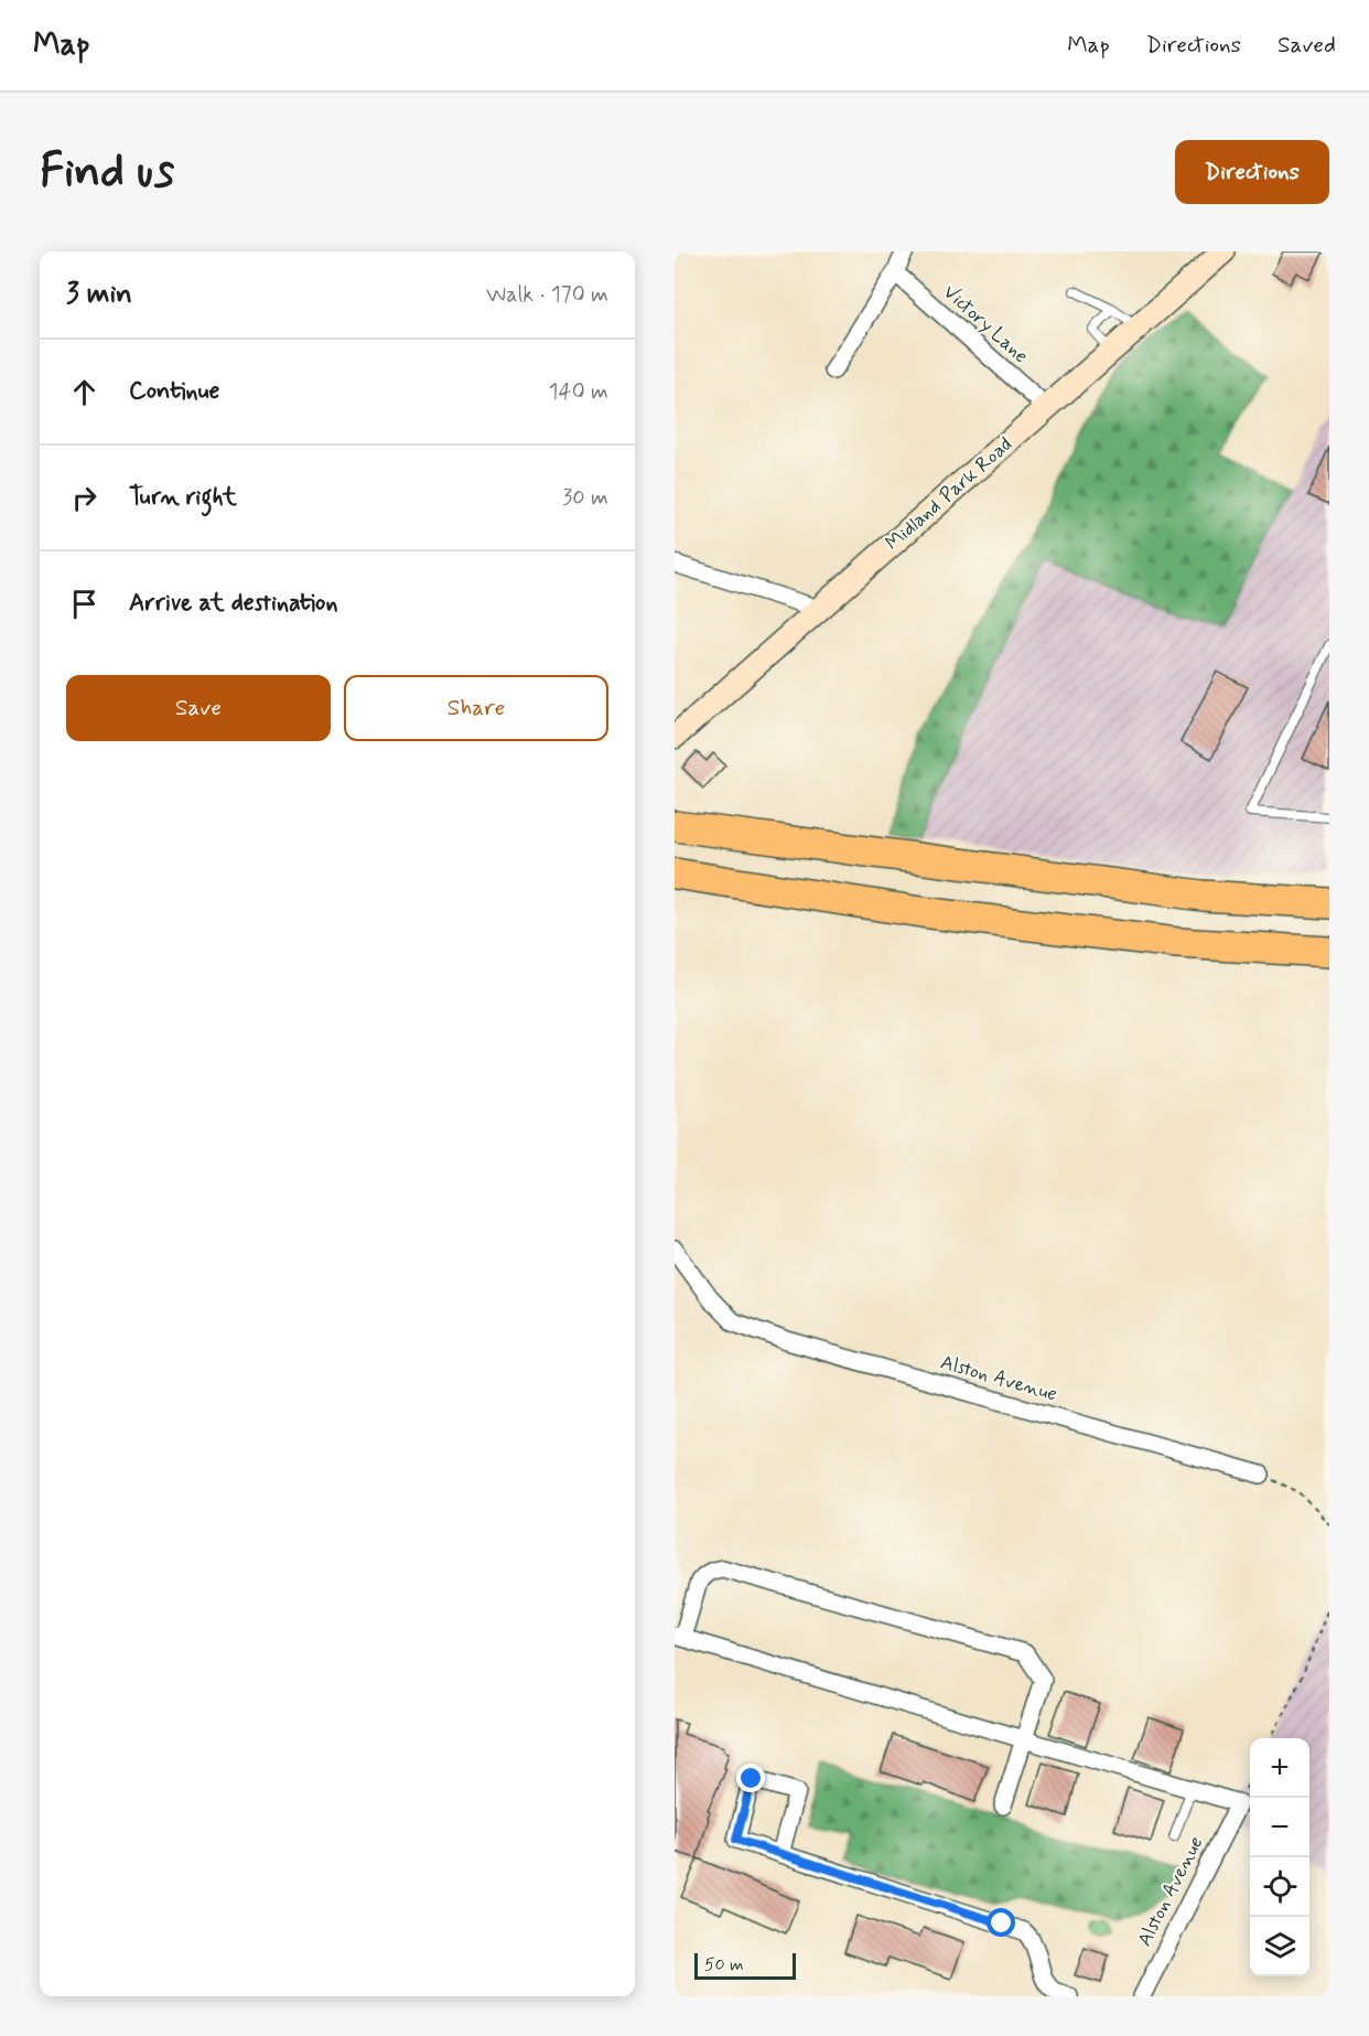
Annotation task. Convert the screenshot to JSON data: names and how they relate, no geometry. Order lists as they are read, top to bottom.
{
  "streets": {
    "street": ["Victory Lane", "Midland Park Road", "Alston Avenue"]
  },
  "crossings": [
    ["Victory Lane", "Midland Park Road"]
  ],
  "scale_bar": "50 m",
  "page": {
    "header": "Map",
    "nav": ["Map", "Directions", "Saved"],
    "buttons": [
      "Directions",
      ["Save", "Share"]
    ],
    "title": "Find us",
    "heading": ["3 min", "Walk · 170 m"],
    "list": [
      ["Continue", "140 m"],
      ["Turn right", "30 m"],
      "Arrive at destination"
    ],
    "map_buttons": ["+", "−"],
    "scale": "50 m"
  }
}
